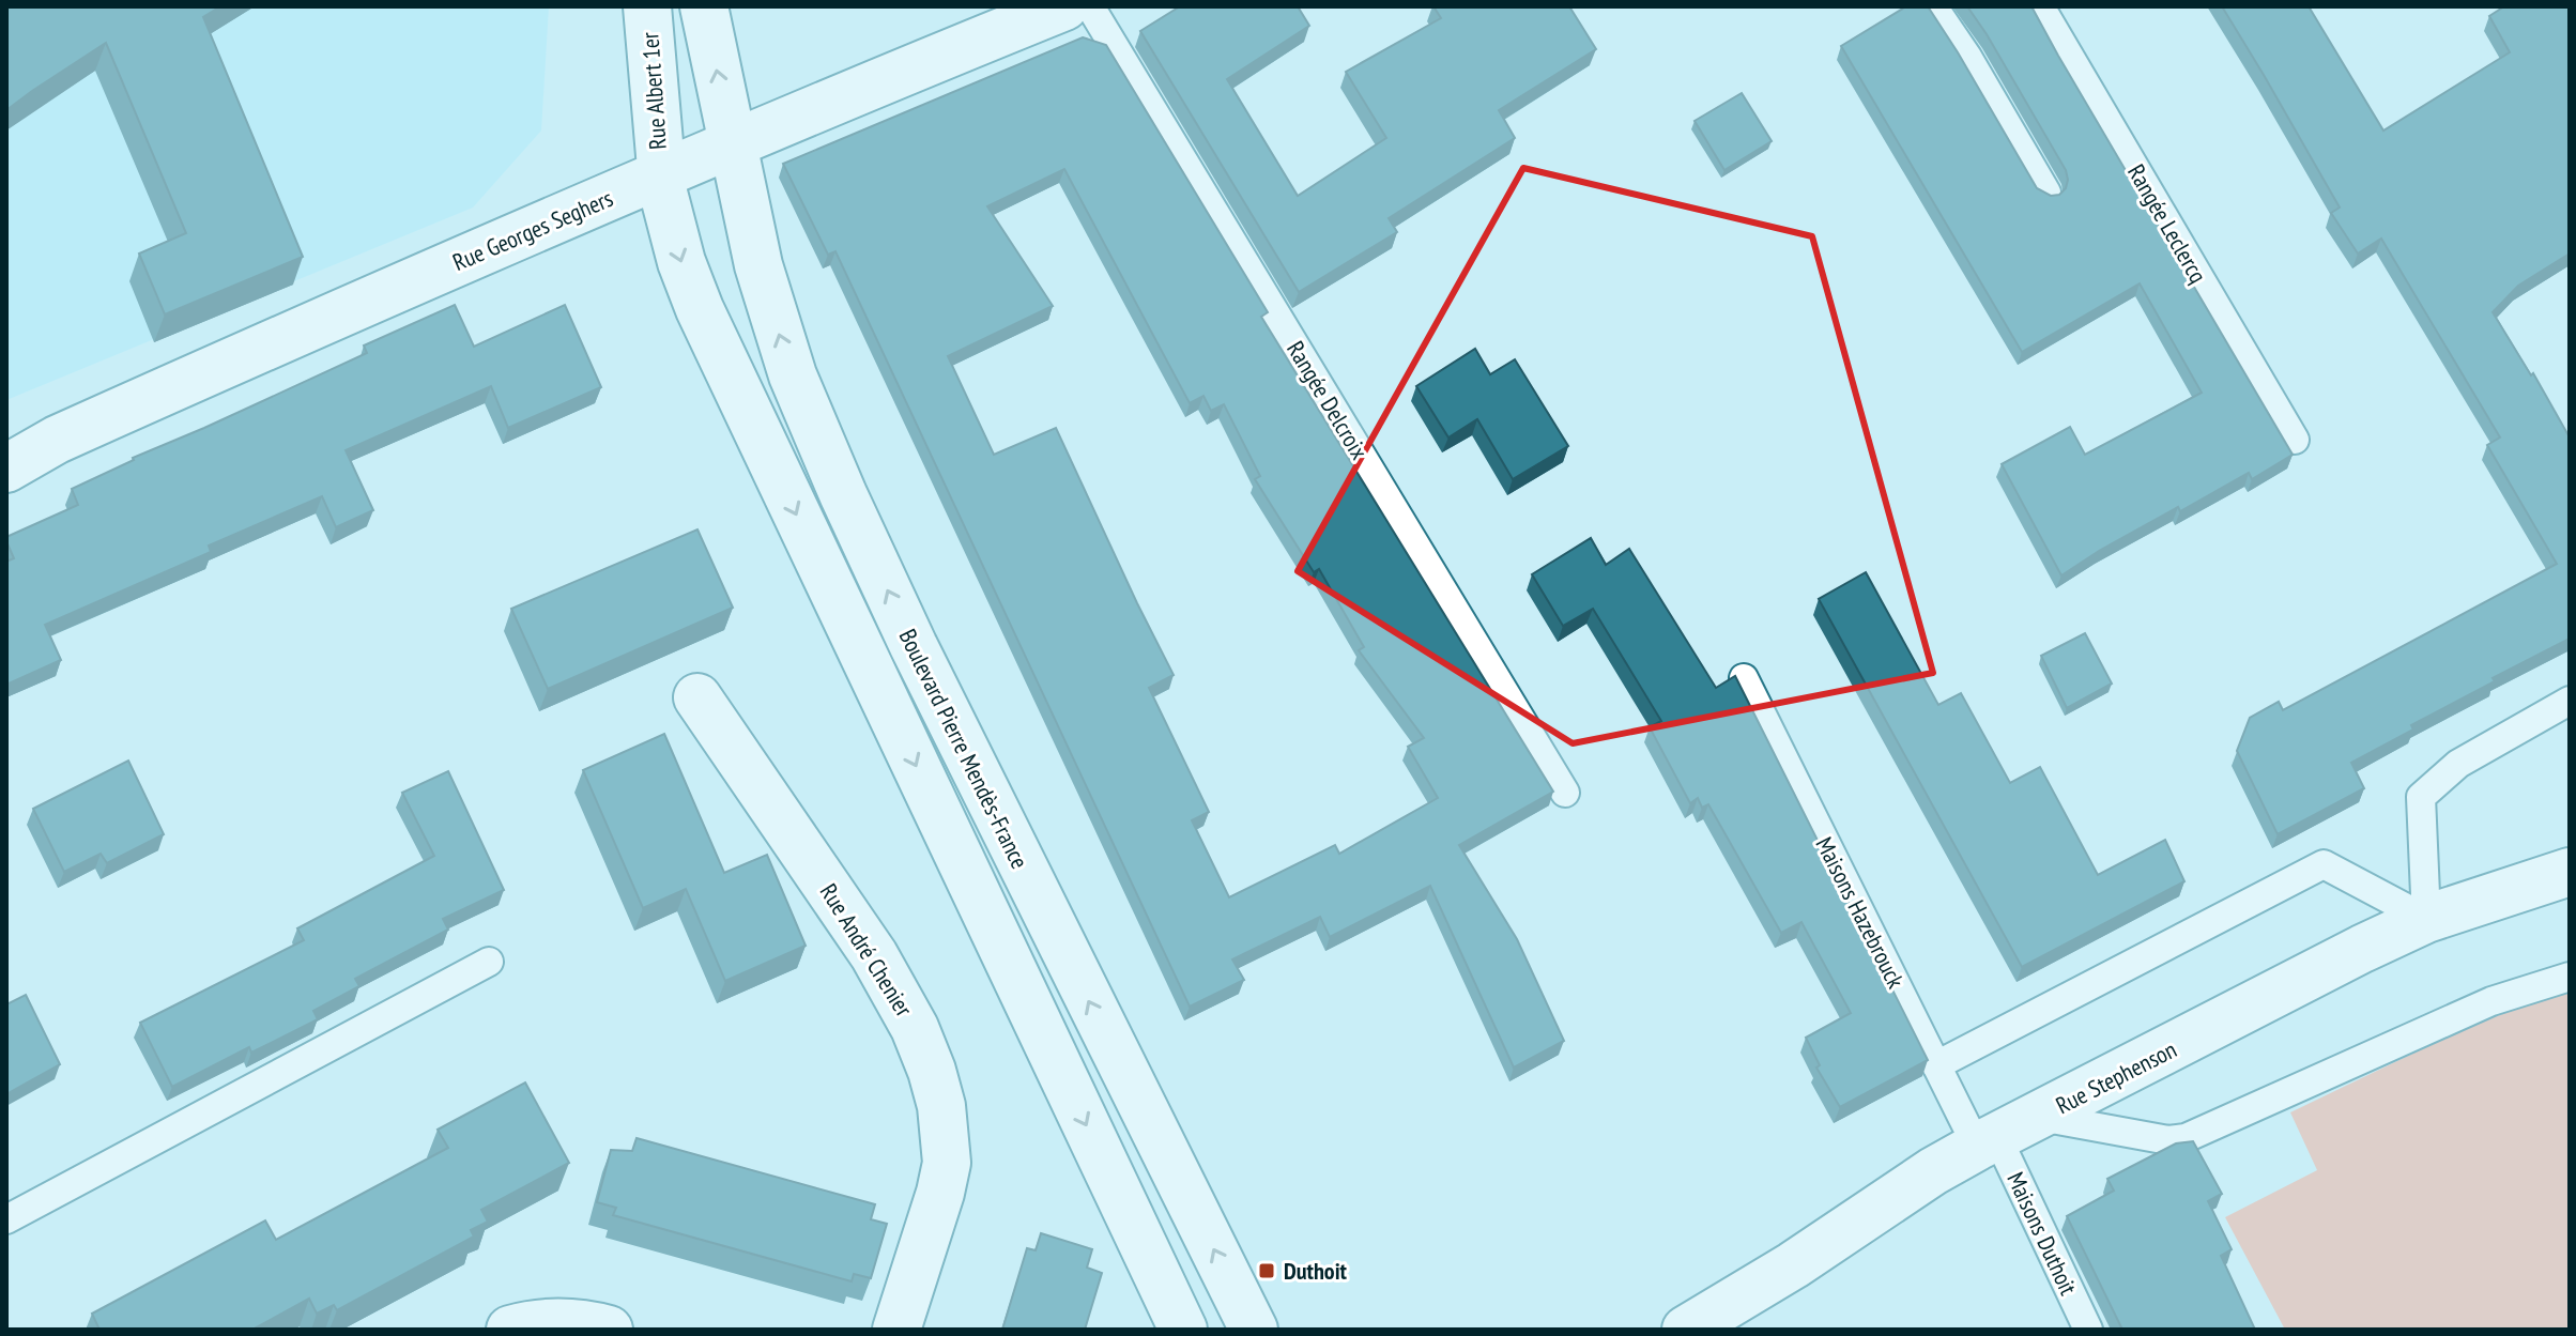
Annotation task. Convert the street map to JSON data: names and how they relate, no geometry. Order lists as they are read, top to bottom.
{
  "streets": {
    "street": [
      "Rue Albert 1er",
      "Rue Georges Seghers",
      "Boulevard Pierre Mendès-France",
      "Rue André Chenier",
      "Rue Stephenson"
    ],
    "lane": [
      "Rangée Leclercq",
      "Rangée Delcroix",
      "Maisons Hazebrouck",
      "Maisons Duthoit"
    ]
  },
  "crossings": [
    ["Rue Albert 1er", "Rue Georges Seghers"],
    ["Rue Albert 1er", "Boulevard Pierre Mendès-France"],
    ["Rue Georges Seghers", "Boulevard Pierre Mendès-France"],
    ["Maisons Hazebrouck", "Rue Stephenson"],
    ["Maisons Hazebrouck", "Maisons Duthoit"],
    ["Rue Stephenson", "Maisons Duthoit"]
  ],
  "places": {
    "transit": ["Duthoit"]
  }
}
